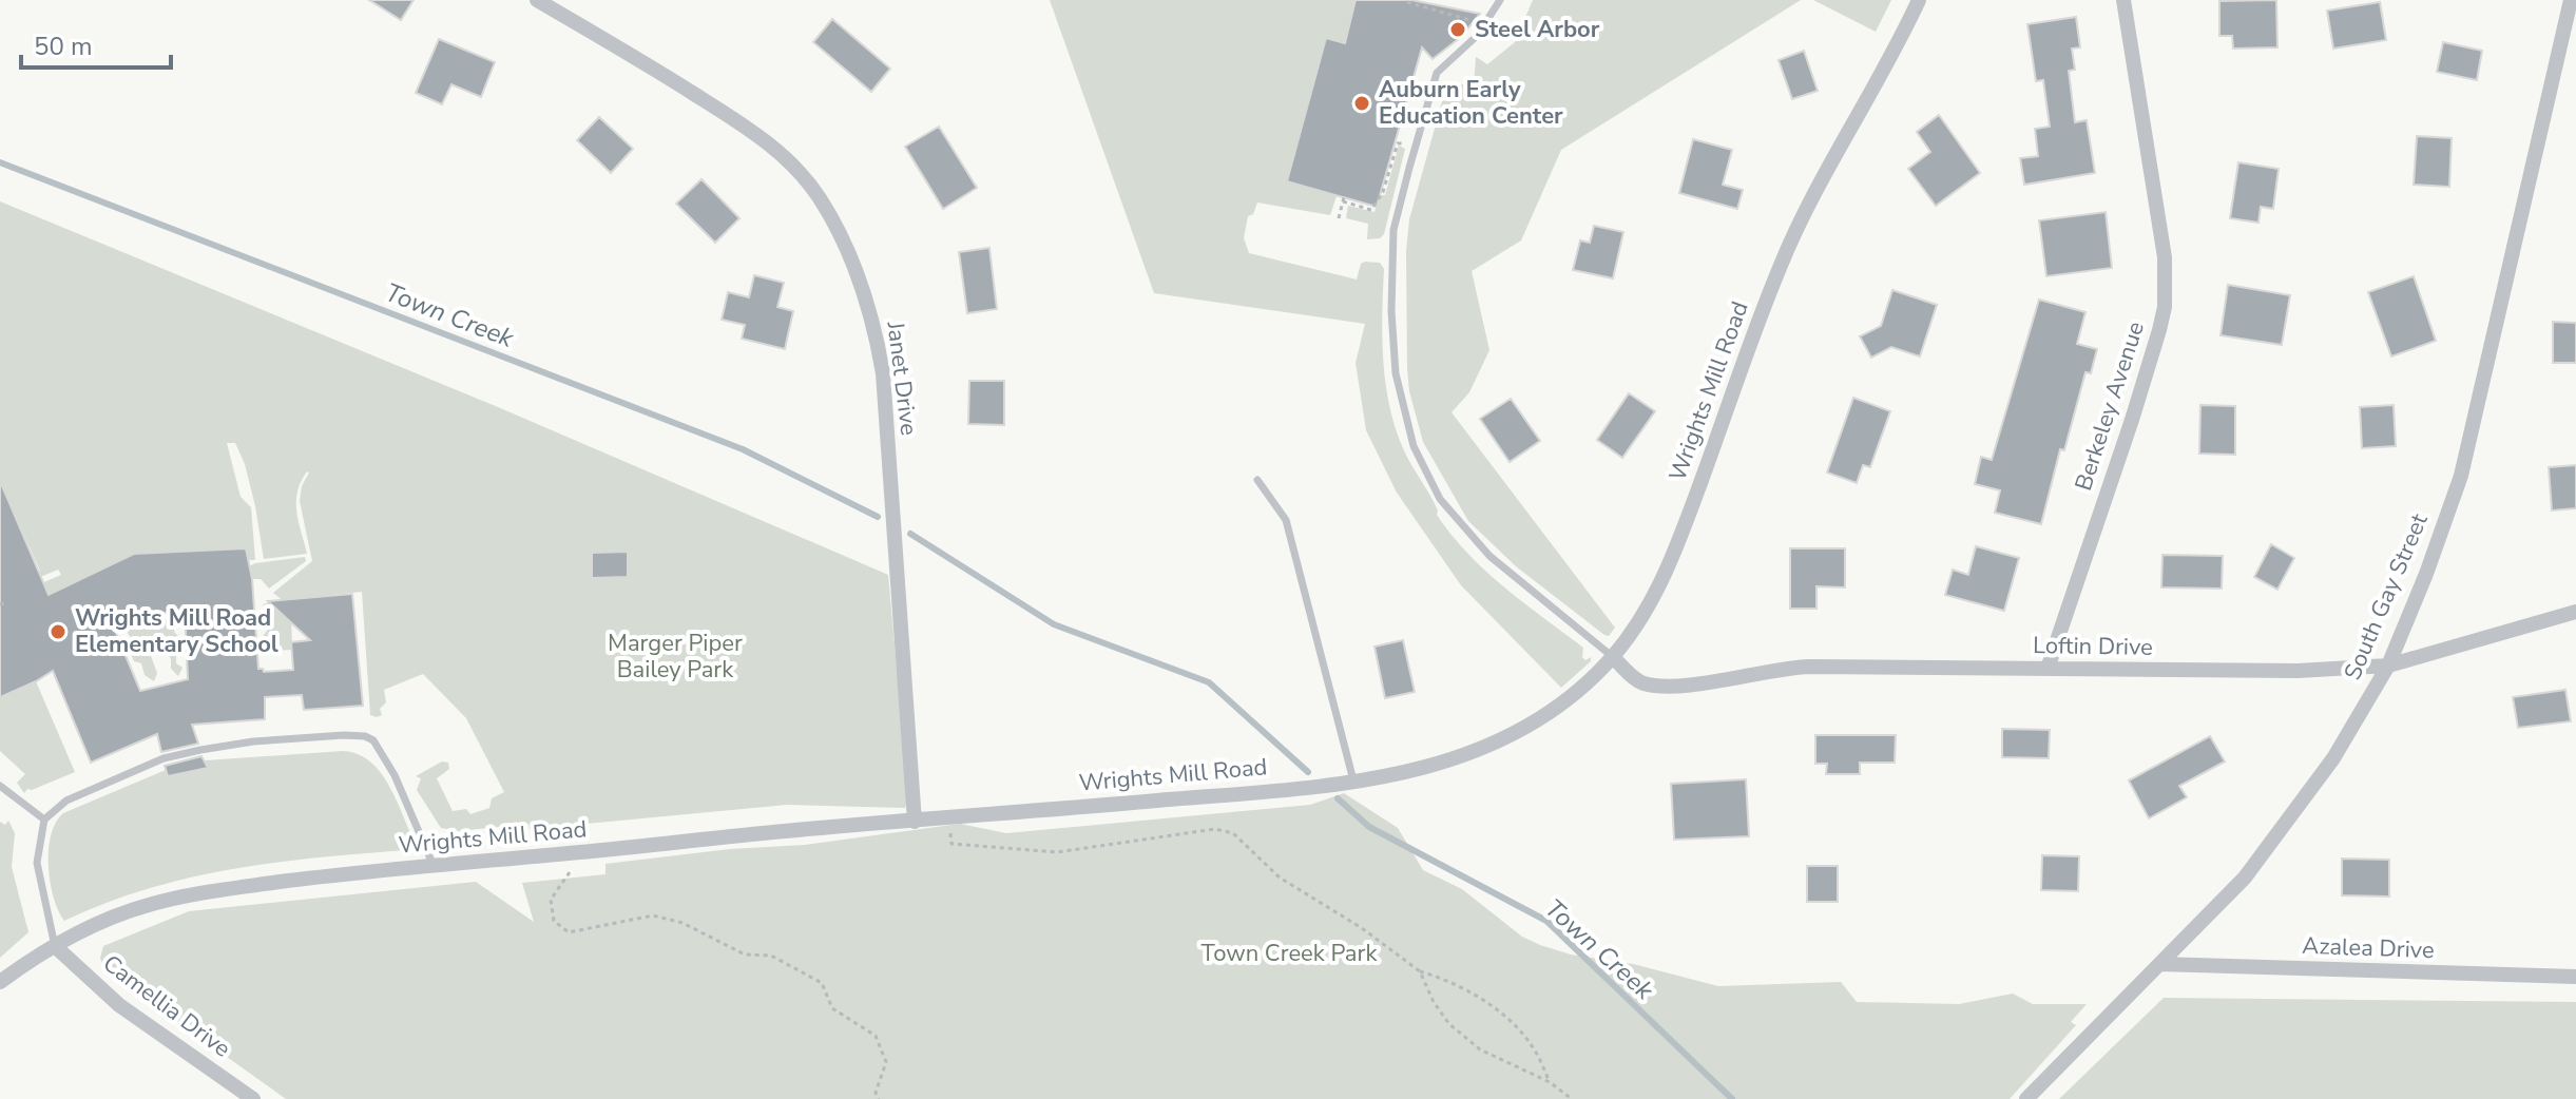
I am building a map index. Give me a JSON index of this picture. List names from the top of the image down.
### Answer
{
  "streets": {
    "street": [
      "Janet Drive",
      "Wrights Mill Road",
      "Berkeley Avenue",
      "South Gay Street",
      "Loftin Drive",
      "Azalea Drive",
      "Camellia Drive"
    ]
  },
  "crossings": [
    ["Janet Drive", "Wrights Mill Road"],
    ["Wrights Mill Road", "Loftin Drive"],
    ["Wrights Mill Road", "Camellia Drive"],
    ["Berkeley Avenue", "Loftin Drive"],
    ["South Gay Street", "Loftin Drive"],
    ["South Gay Street", "Azalea Drive"]
  ],
  "water": ["Town Creek"],
  "parks": ["Marger Piper Bailey Park", "Town Creek Park"],
  "places": ["Steel Arbor", "Auburn Early Education Center", "Wrights Mill Road Elementary School"],
  "scale_bar": "50 m"
}
